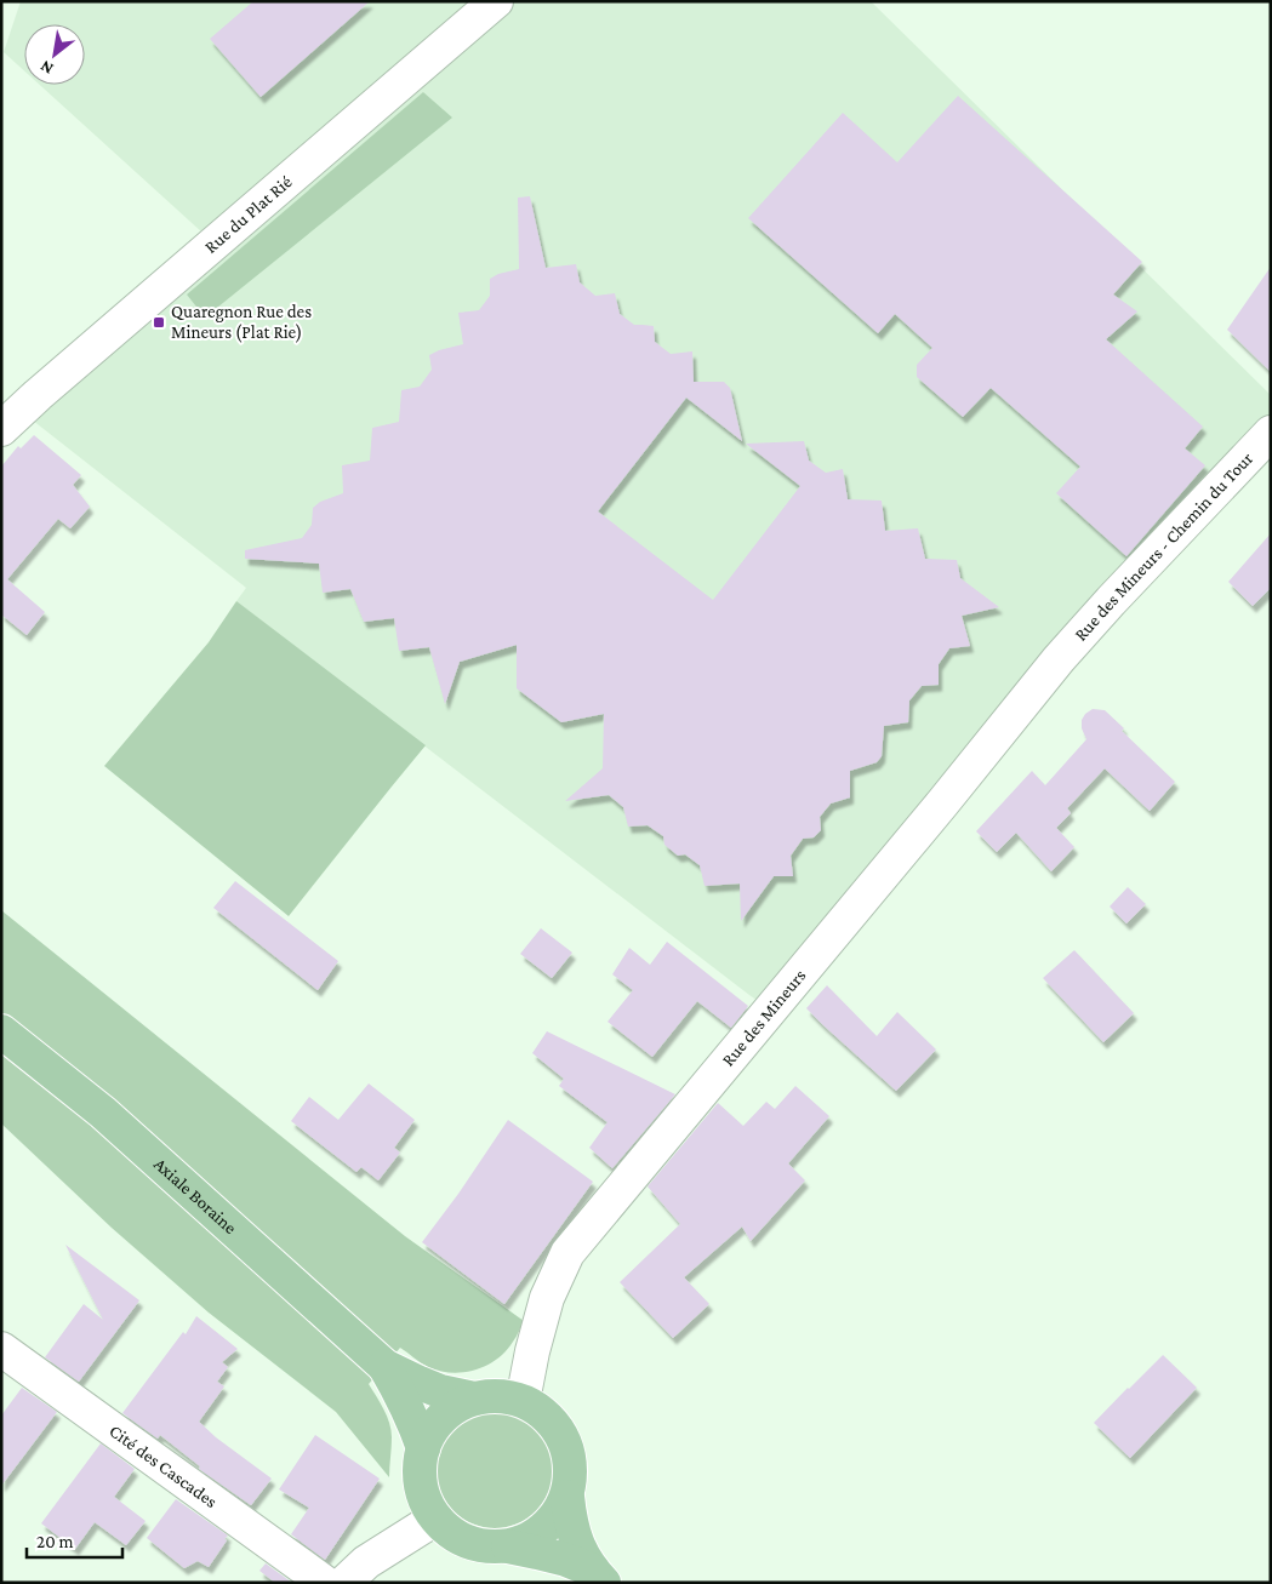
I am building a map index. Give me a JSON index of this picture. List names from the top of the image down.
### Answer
{
  "streets": {
    "main road": ["Axiale Boraine"],
    "street": [
      "Rue du Plat Rié",
      "Rue des Mineurs - Chemin du Tour",
      "Rue des Mineurs",
      "Cité des Cascades"
    ]
  },
  "crossings": [
    ["Rue des Mineurs - Chemin du Tour", "Rue des Mineurs"]
  ],
  "places": {
    "transit": ["Quaregnon Rue des Mineurs (Plat Rie)"]
  },
  "scale_bar": "20 m",
  "north": "bottom left"
}
